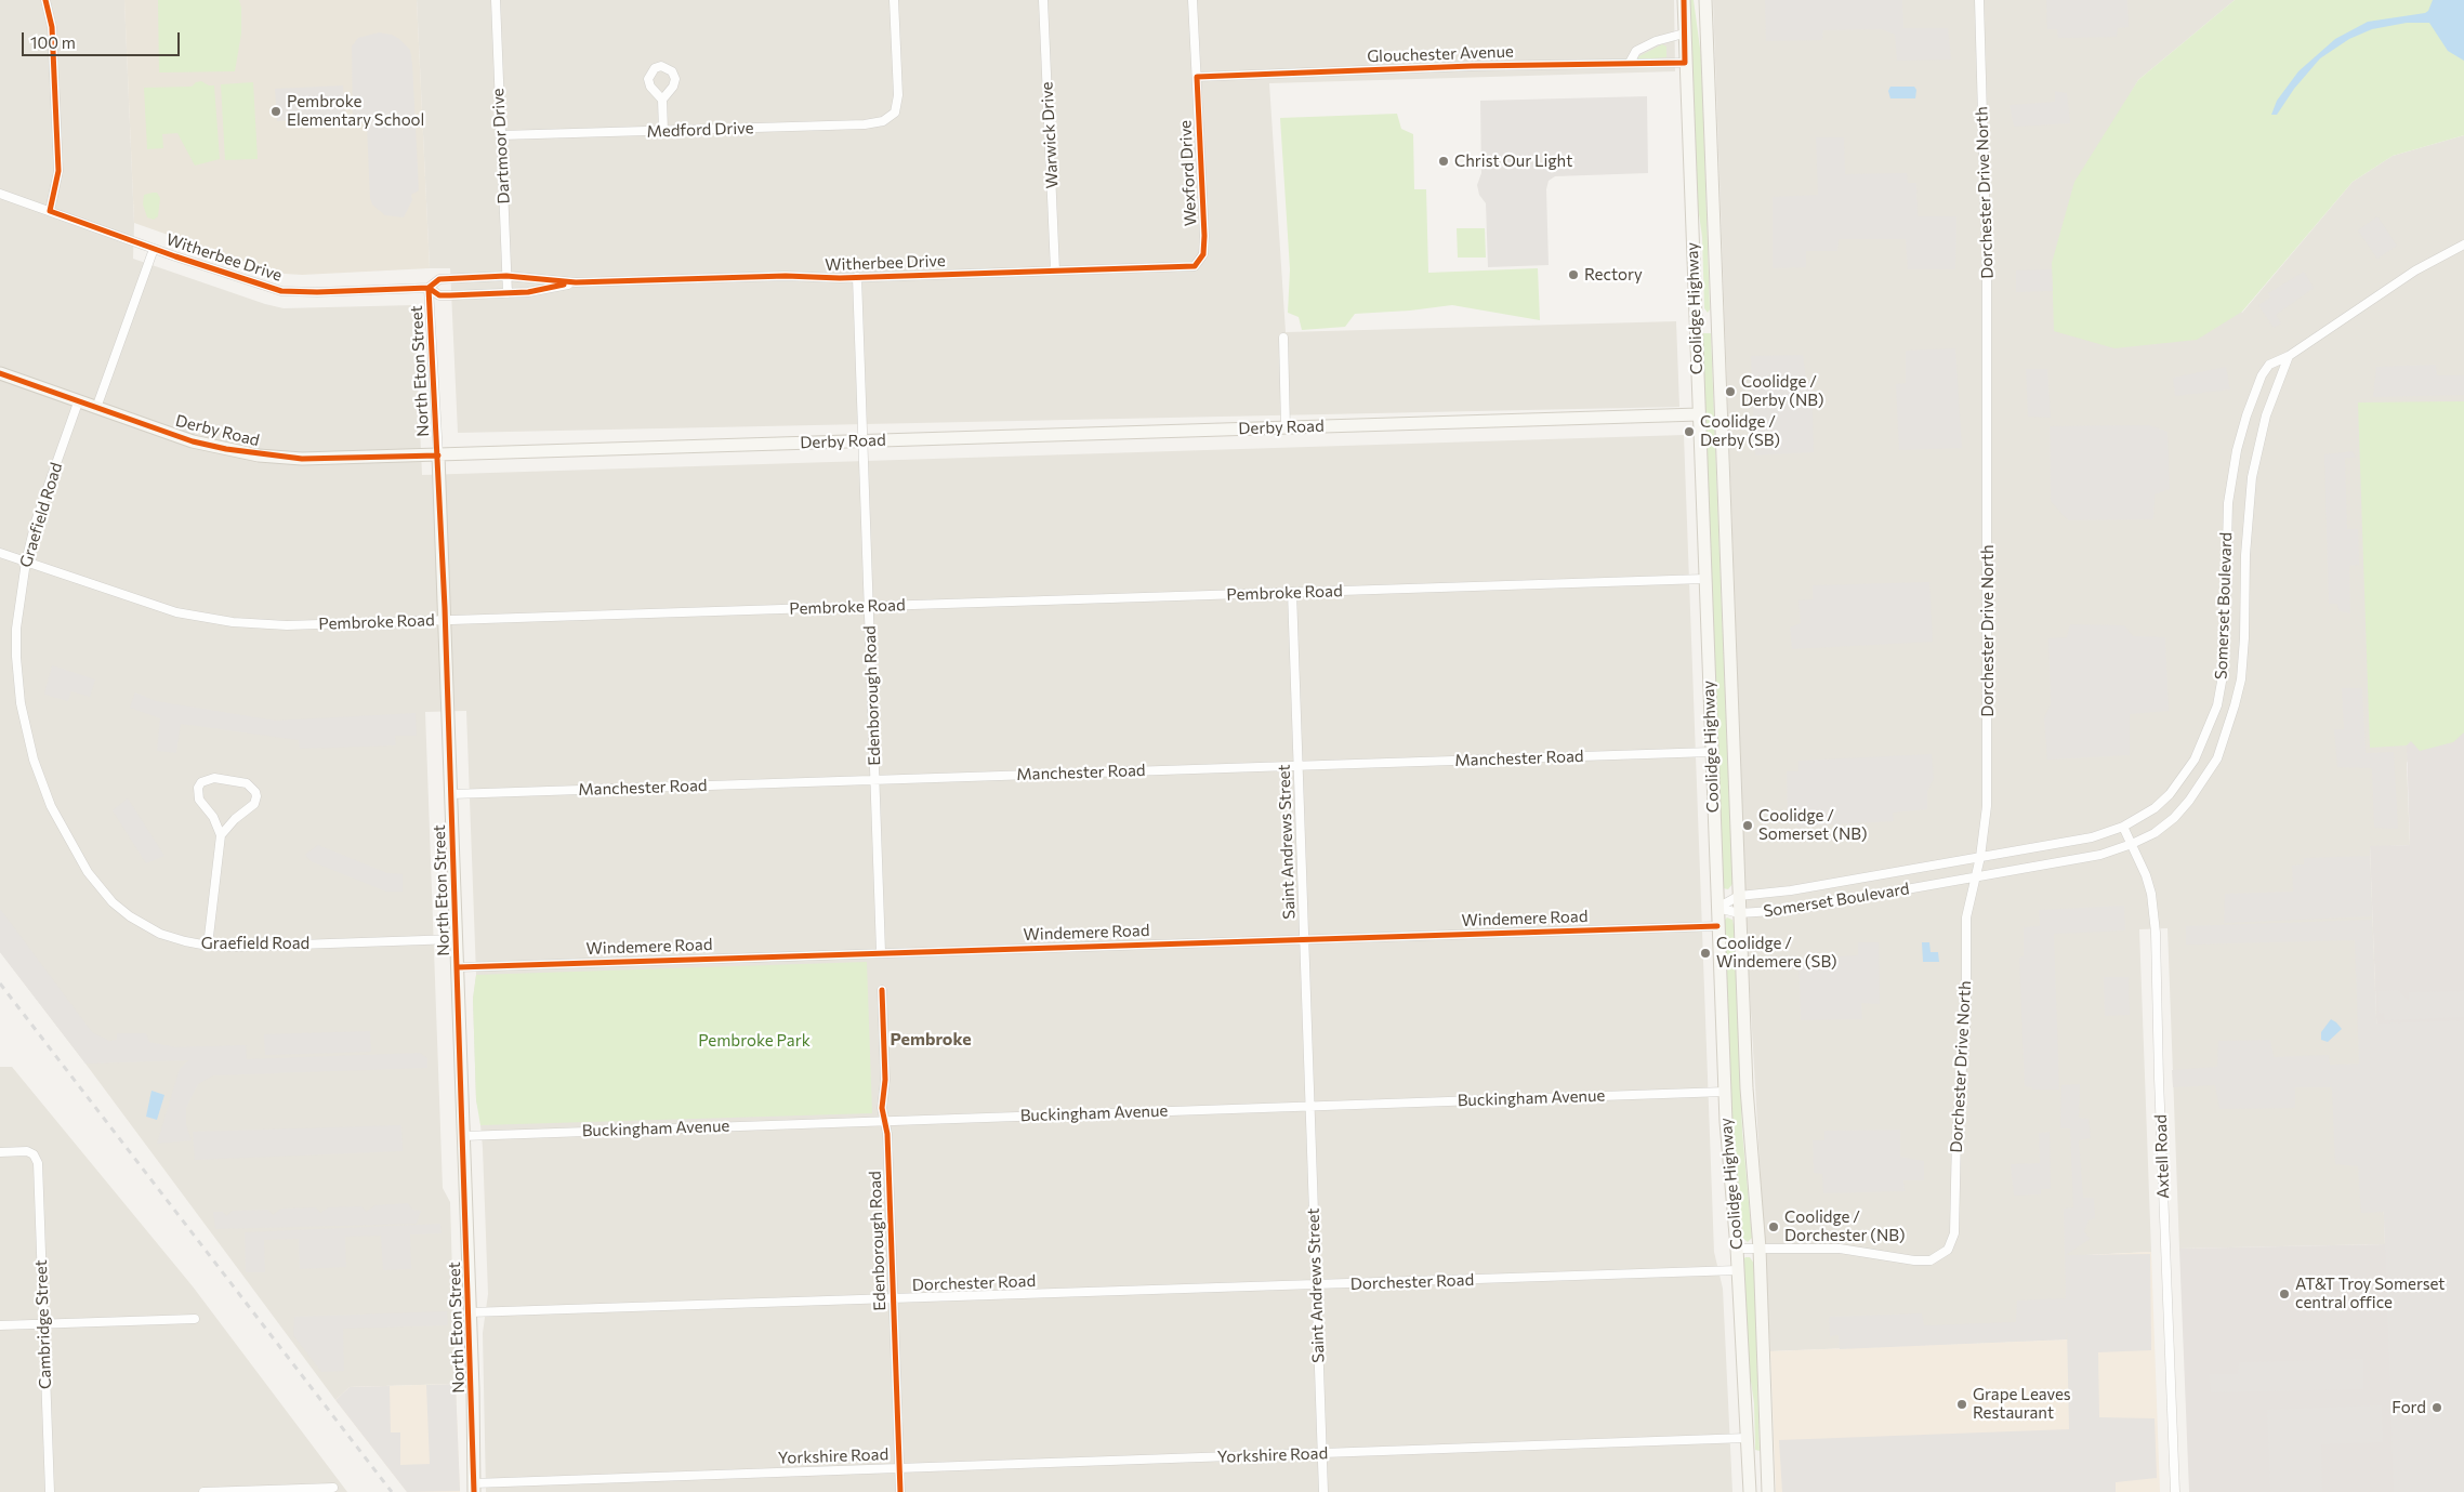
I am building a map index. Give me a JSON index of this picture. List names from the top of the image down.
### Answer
{
  "streets": {
    "main road": ["Coolidge Highway", "North Eton Street", "Derby Road"],
    "street": [
      "Glouchester Avenue",
      "Medford Drive",
      "Warwick Drive",
      "Dartmoor Drive",
      "Wexford Drive",
      "Dorchester Drive North",
      "Witherbee Drive",
      "Graefield Road",
      "Pembroke Road",
      "Somerset Boulevard",
      "Edenborough Road",
      "Manchester Road",
      "Saint Andrews Street",
      "Windemere Road",
      "Buckingham Avenue",
      "Axtell Road",
      "Dorchester Road",
      "Cambridge Street",
      "Yorkshire Road"
    ]
  },
  "crossings": [
    ["Glouchester Avenue", "Wexford Drive"],
    ["Glouchester Avenue", "Coolidge Highway"],
    ["Medford Drive", "Dartmoor Drive"],
    ["Warwick Drive", "Witherbee Drive"],
    ["Dartmoor Drive", "Witherbee Drive"],
    ["Wexford Drive", "Witherbee Drive"],
    ["Dorchester Drive North", "Coolidge Highway"],
    ["Dorchester Drive North", "Somerset Boulevard"],
    ["Witherbee Drive", "North Eton Street"],
    ["Witherbee Drive", "Edenborough Road"],
    ["Coolidge Highway", "Derby Road"],
    ["Coolidge Highway", "Pembroke Road"],
    ["Coolidge Highway", "Somerset Boulevard"],
    ["Coolidge Highway", "Manchester Road"],
    ["Coolidge Highway", "Windemere Road"],
    ["Coolidge Highway", "Buckingham Avenue"],
    ["Coolidge Highway", "Dorchester Road"],
    ["Coolidge Highway", "Yorkshire Road"],
    ["North Eton Street", "Derby Road"],
    ["North Eton Street", "Graefield Road"],
    ["North Eton Street", "Pembroke Road"],
    ["North Eton Street", "Manchester Road"],
    ["North Eton Street", "Windemere Road"],
    ["North Eton Street", "Buckingham Avenue"],
    ["North Eton Street", "Dorchester Road"],
    ["North Eton Street", "Yorkshire Road"],
    ["Derby Road", "Graefield Road"],
    ["Derby Road", "Edenborough Road"],
    ["Graefield Road", "Pembroke Road"],
    ["Pembroke Road", "Edenborough Road"],
    ["Pembroke Road", "Saint Andrews Street"],
    ["Somerset Boulevard", "Axtell Road"],
    ["Edenborough Road", "Manchester Road"],
    ["Edenborough Road", "Windemere Road"],
    ["Edenborough Road", "Buckingham Avenue"],
    ["Edenborough Road", "Dorchester Road"],
    ["Edenborough Road", "Yorkshire Road"],
    ["Manchester Road", "Saint Andrews Street"],
    ["Saint Andrews Street", "Windemere Road"],
    ["Saint Andrews Street", "Buckingham Avenue"],
    ["Saint Andrews Street", "Dorchester Road"],
    ["Saint Andrews Street", "Yorkshire Road"]
  ],
  "districts": ["Pembroke"],
  "parks": ["Pembroke Park"],
  "places": [
    "Pembroke Elementary School",
    "Christ Our Light",
    "Rectory",
    "Coolidge / Derby (NB)",
    "Coolidge / Derby (SB)",
    "Coolidge / Somerset (NB)",
    "Coolidge / Windemere (SB)",
    "Coolidge / Dorchester (NB)",
    "AT&T Troy Somerset central office",
    "Grape Leaves Restaurant",
    "Ford"
  ],
  "scale_bar": "100 m"
}
